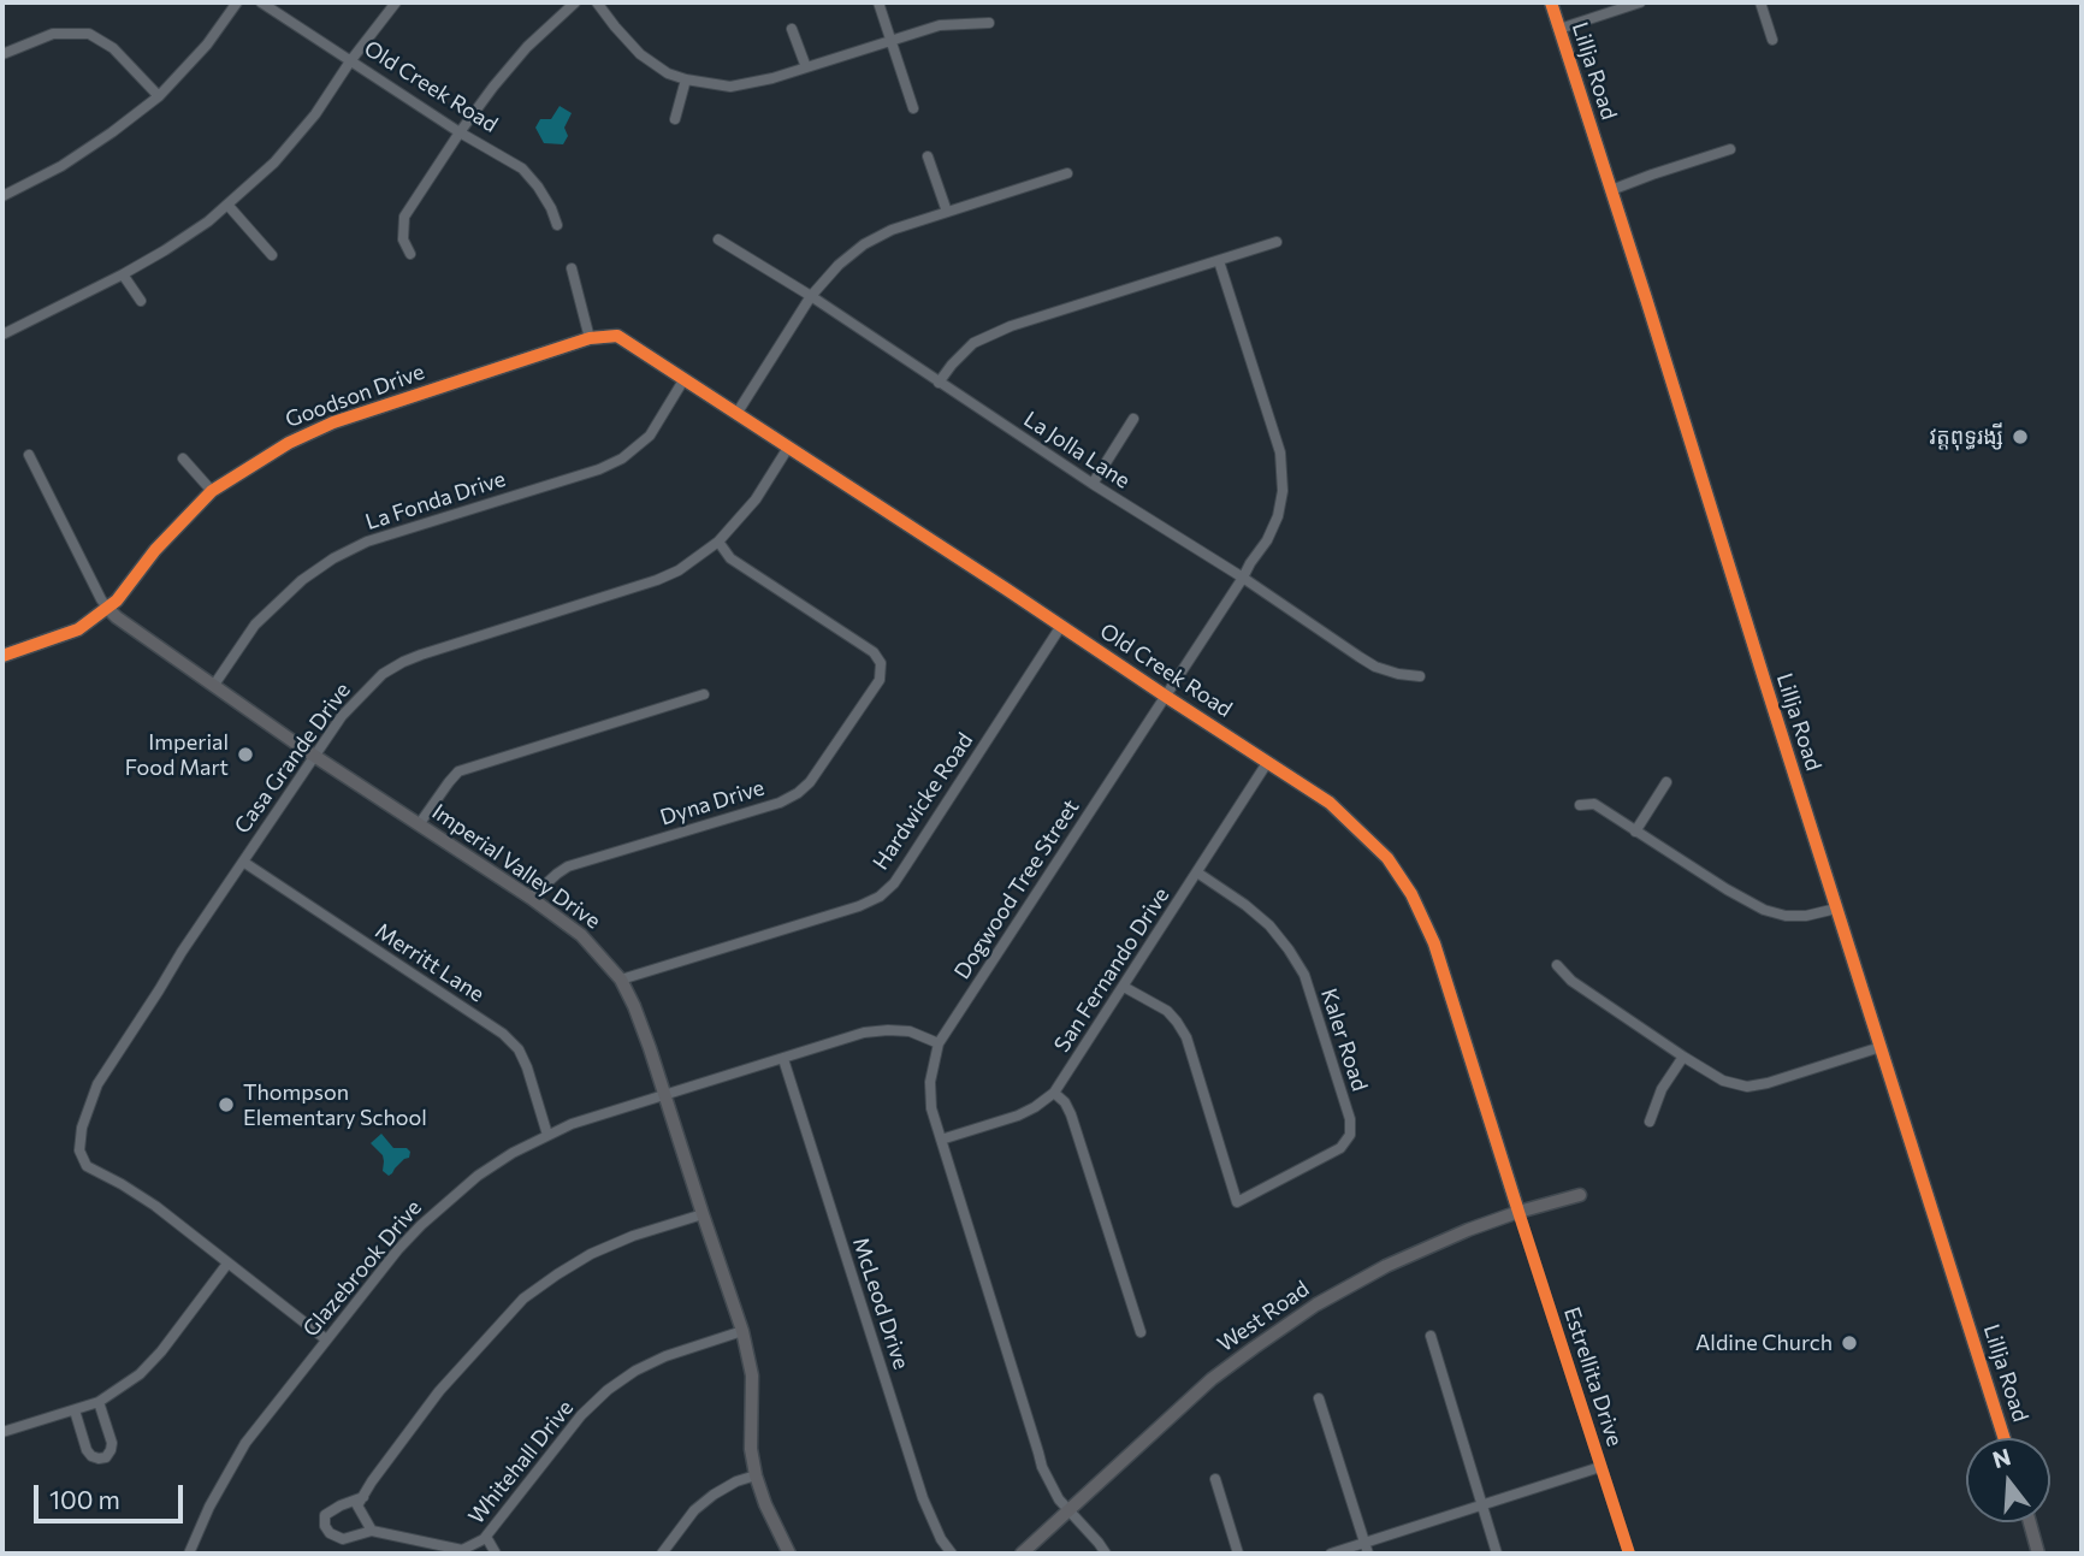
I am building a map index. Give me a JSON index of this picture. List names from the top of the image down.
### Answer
{
  "streets": {
    "street": [
      "Lillja Road",
      "Old Creek Road",
      "Goodson Drive",
      "La Jolla Lane",
      "La Fonda Drive",
      "Casa Grande Drive",
      "Hardwicke Road",
      "Dyna Drive",
      "Imperial Valley Drive",
      "Dogwood Tree Street",
      "Merritt Lane",
      "San Fernando Drive",
      "Kaler Road",
      "Glazebrook Drive",
      "McLeod Drive",
      "West Road",
      "Estrellita Drive",
      "Whitehall Drive"
    ]
  },
  "crossings": [
    ["Old Creek Road", "Goodson Drive"],
    ["Old Creek Road", "La Fonda Drive"],
    ["Old Creek Road", "Casa Grande Drive"],
    ["Old Creek Road", "Hardwicke Road"],
    ["Old Creek Road", "Dogwood Tree Street"],
    ["Old Creek Road", "San Fernando Drive"],
    ["Old Creek Road", "West Road"],
    ["Old Creek Road", "Estrellita Drive"],
    ["Goodson Drive", "Imperial Valley Drive"],
    ["La Jolla Lane", "Dogwood Tree Street"],
    ["La Fonda Drive", "Imperial Valley Drive"],
    ["Casa Grande Drive", "Dyna Drive"],
    ["Casa Grande Drive", "Imperial Valley Drive"],
    ["Casa Grande Drive", "Merritt Lane"],
    ["Casa Grande Drive", "Glazebrook Drive"],
    ["Hardwicke Road", "Imperial Valley Drive"],
    ["Dyna Drive", "Imperial Valley Drive"],
    ["Imperial Valley Drive", "Glazebrook Drive"],
    ["Imperial Valley Drive", "Whitehall Drive"],
    ["Dogwood Tree Street", "San Fernando Drive"],
    ["Dogwood Tree Street", "Glazebrook Drive"],
    ["Dogwood Tree Street", "West Road"],
    ["Merritt Lane", "Glazebrook Drive"],
    ["San Fernando Drive", "Kaler Road"],
    ["Glazebrook Drive", "McLeod Drive"],
    ["West Road", "Estrellita Drive"]
  ],
  "places": [
    "វត្តពុទ្ធរង្សី",
    "Imperial Food Mart",
    "Thompson Elementary School",
    "Aldine Church"
  ],
  "scale_bar": "100 m",
  "north": "top"
}
